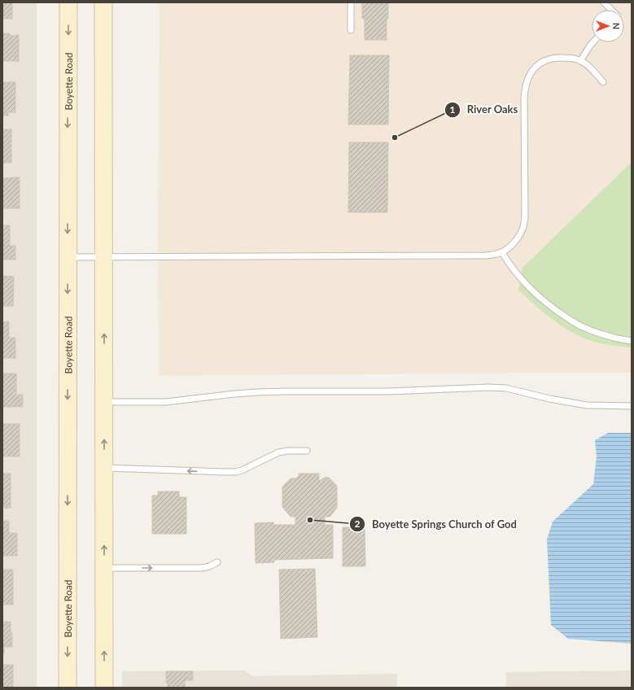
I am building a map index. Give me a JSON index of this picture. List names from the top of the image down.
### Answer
{
  "streets": {
    "main road": ["Boyette Road"]
  },
  "places": ["River Oaks", "Boyette Springs Church of God"],
  "north": "right"
}
